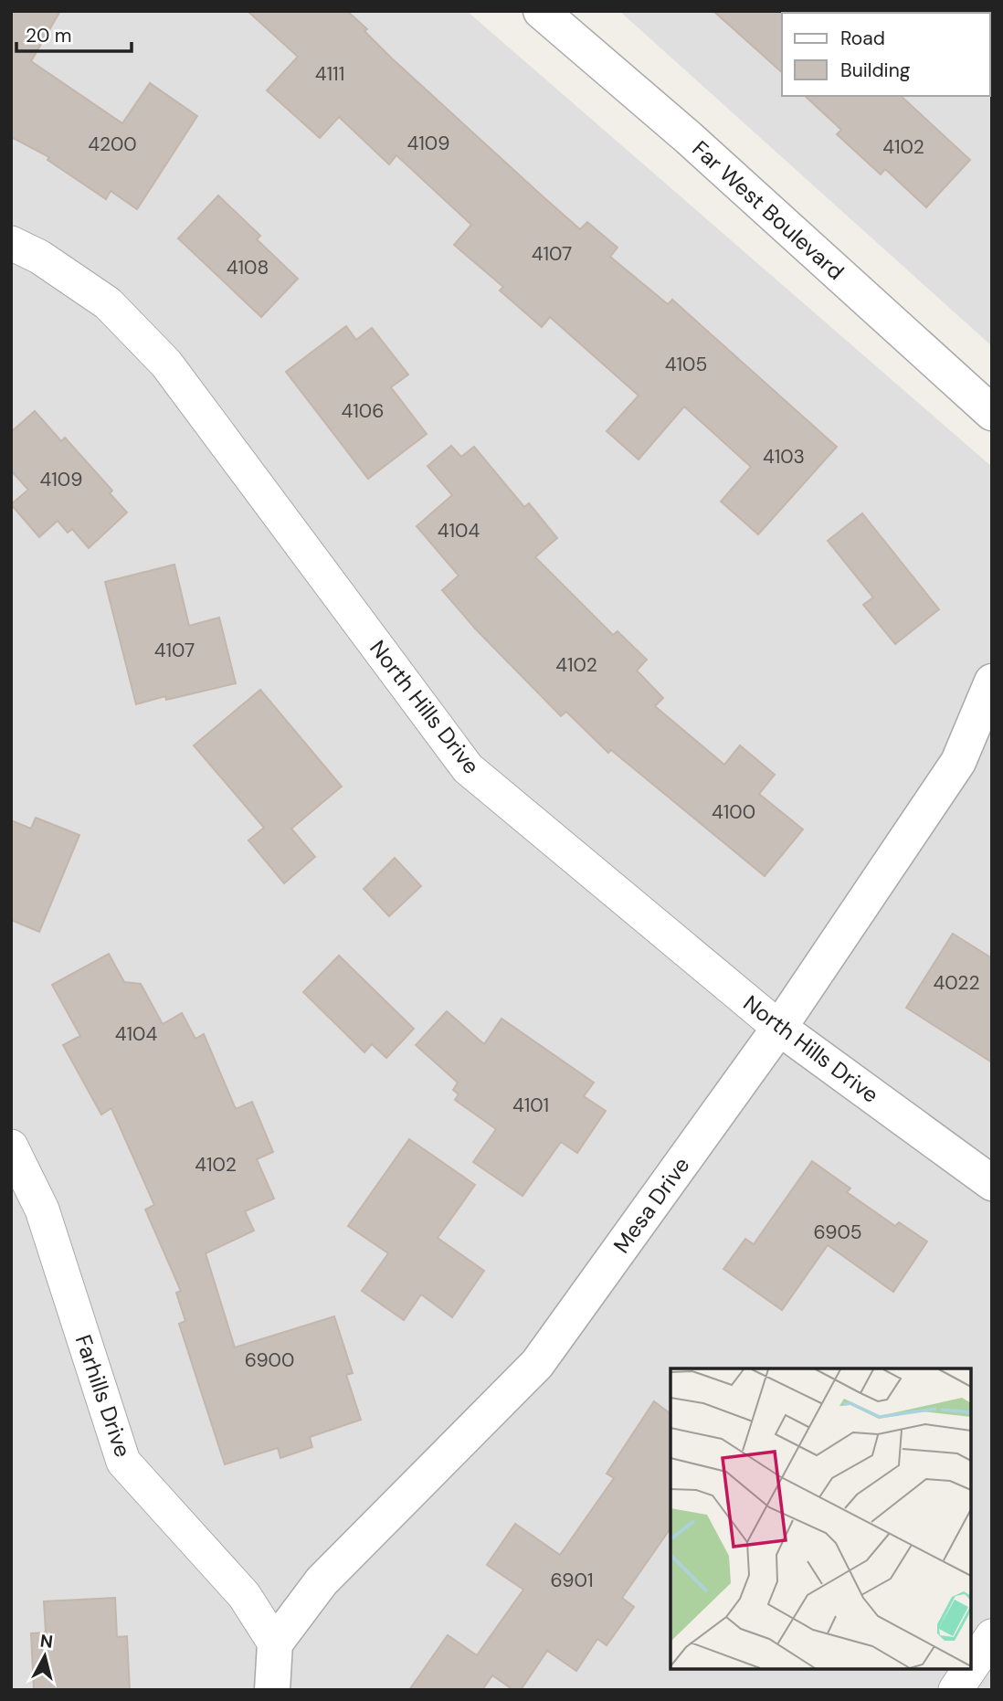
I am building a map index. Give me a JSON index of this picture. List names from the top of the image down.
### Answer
{
  "streets": {
    "street": [
      "Far West Boulevard",
      "North Hills Drive",
      "Mesa Drive",
      "Farhills Drive"
    ]
  },
  "crossings": [
    ["North Hills Drive", "Mesa Drive"],
    ["Mesa Drive", "Farhills Drive"]
  ],
  "house_numbers": [
    "4111",
    "4109",
    "4200",
    "4102",
    "4107",
    "4108",
    "4105",
    "4106",
    "4103",
    "4109",
    "4104",
    "4107",
    "4102",
    "4100",
    "4022",
    "4104",
    "4101",
    "4102",
    "6905",
    "6900",
    "6901"
  ],
  "legend": ["Road", "Building"],
  "scale_bar": "20 m",
  "north": "top"
}
